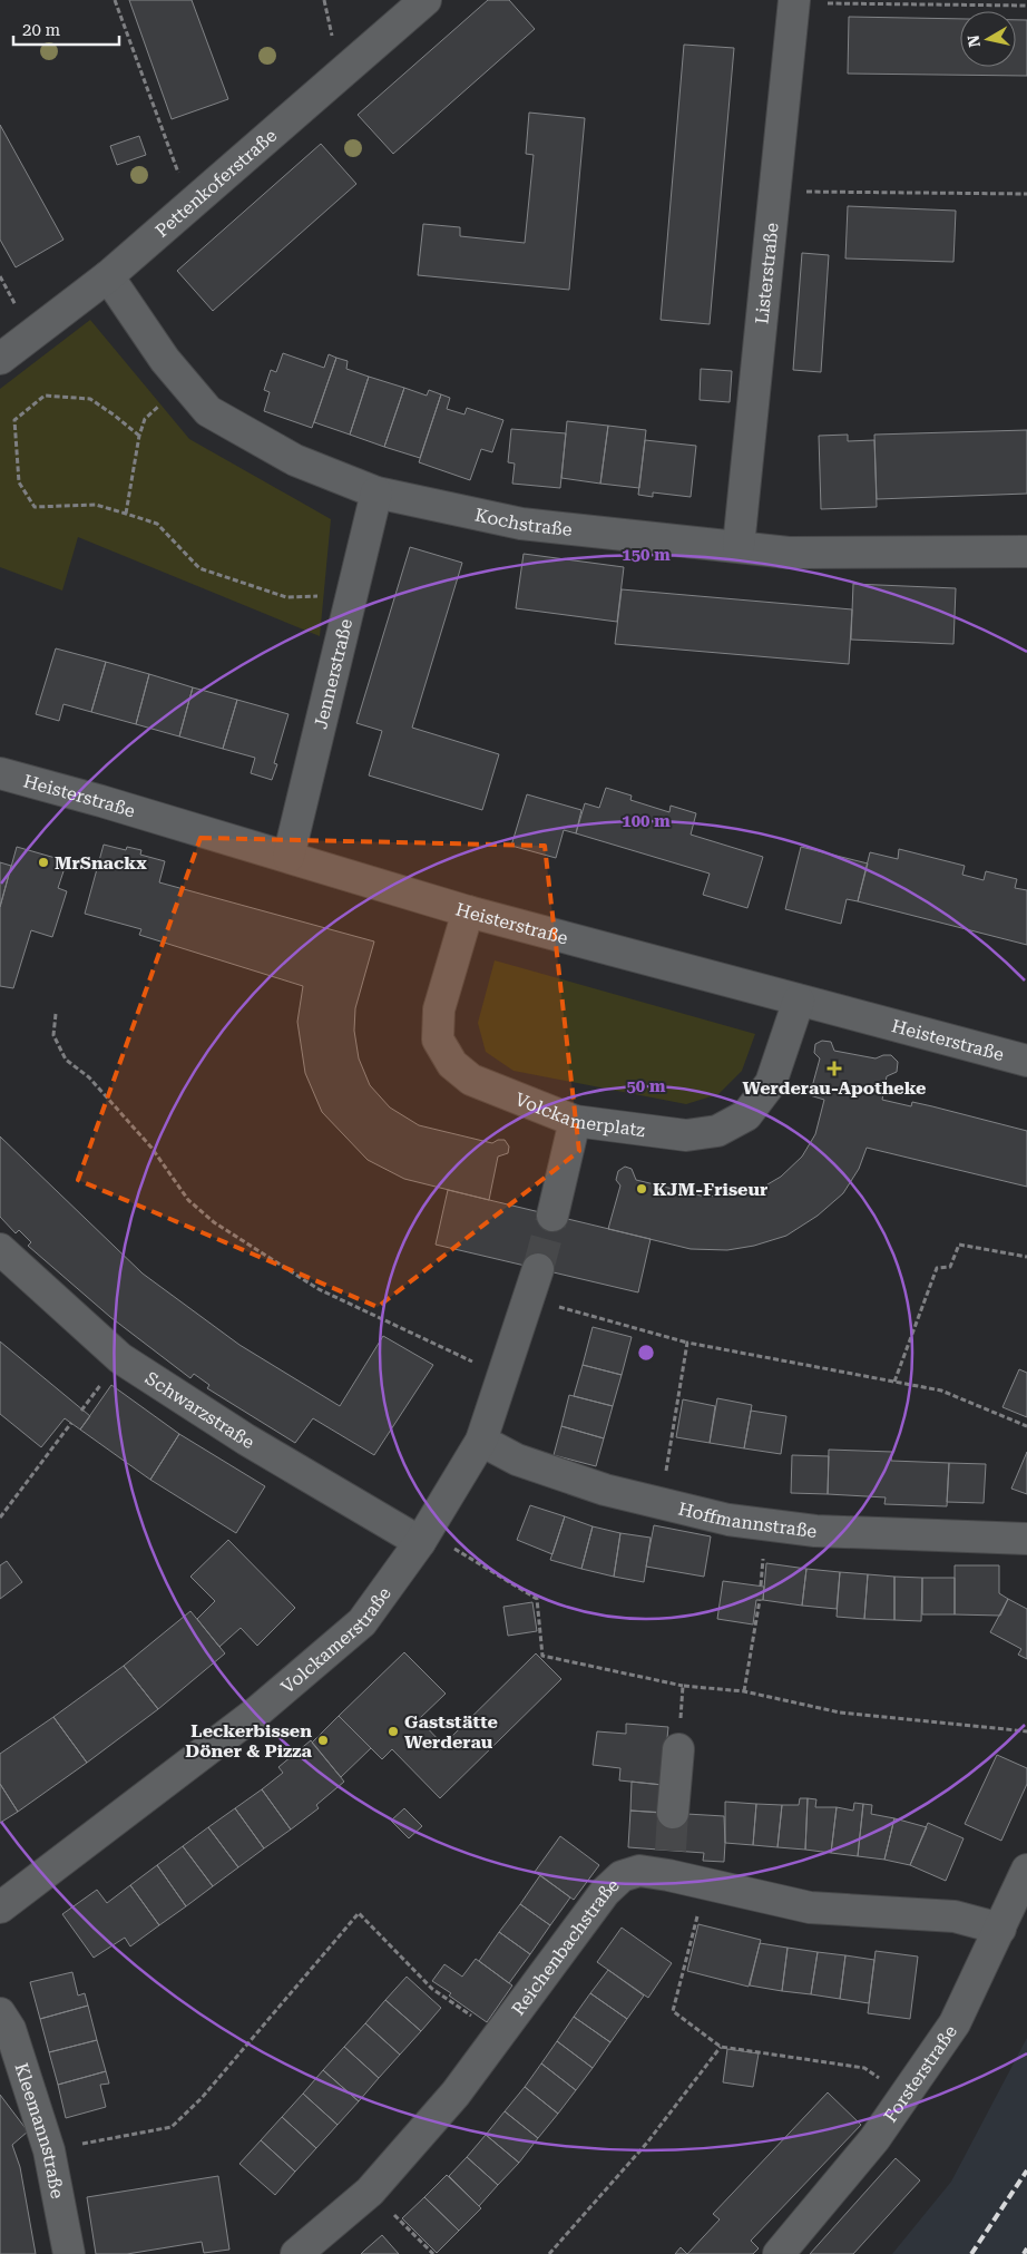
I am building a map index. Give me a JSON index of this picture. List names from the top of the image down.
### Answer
{
  "streets": {
    "street": [
      "Pettenkoferstraße",
      "Listerstraße",
      "Kochstraße",
      "Jennerstraße",
      "Heisterstraße",
      "Volckamerplatz",
      "Schwarzstraße",
      "Hoffmannstraße",
      "Volckamerstraße",
      "Reichenbachstraße",
      "Forsterstraße",
      "Kleemannstraße"
    ]
  },
  "crossings": [
    ["Pettenkoferstraße", "Kochstraße"],
    ["Listerstraße", "Kochstraße"],
    ["Kochstraße", "Jennerstraße"],
    ["Jennerstraße", "Heisterstraße"],
    ["Heisterstraße", "Volckamerplatz"],
    ["Schwarzstraße", "Volckamerstraße"],
    ["Hoffmannstraße", "Volckamerstraße"],
    ["Reichenbachstraße", "Forsterstraße"]
  ],
  "places": {
    "other": [
      "MrSnackx",
      "KJM-Friseur",
      "Gaststätte Werderau",
      "Leckerbissen Döner & Pizza"
    ],
    "health": ["Werderau-Apotheke"]
  },
  "scale_bar": "20 m",
  "north": "left",
  "rings": ["150 m", "100 m", "50 m"]
}
